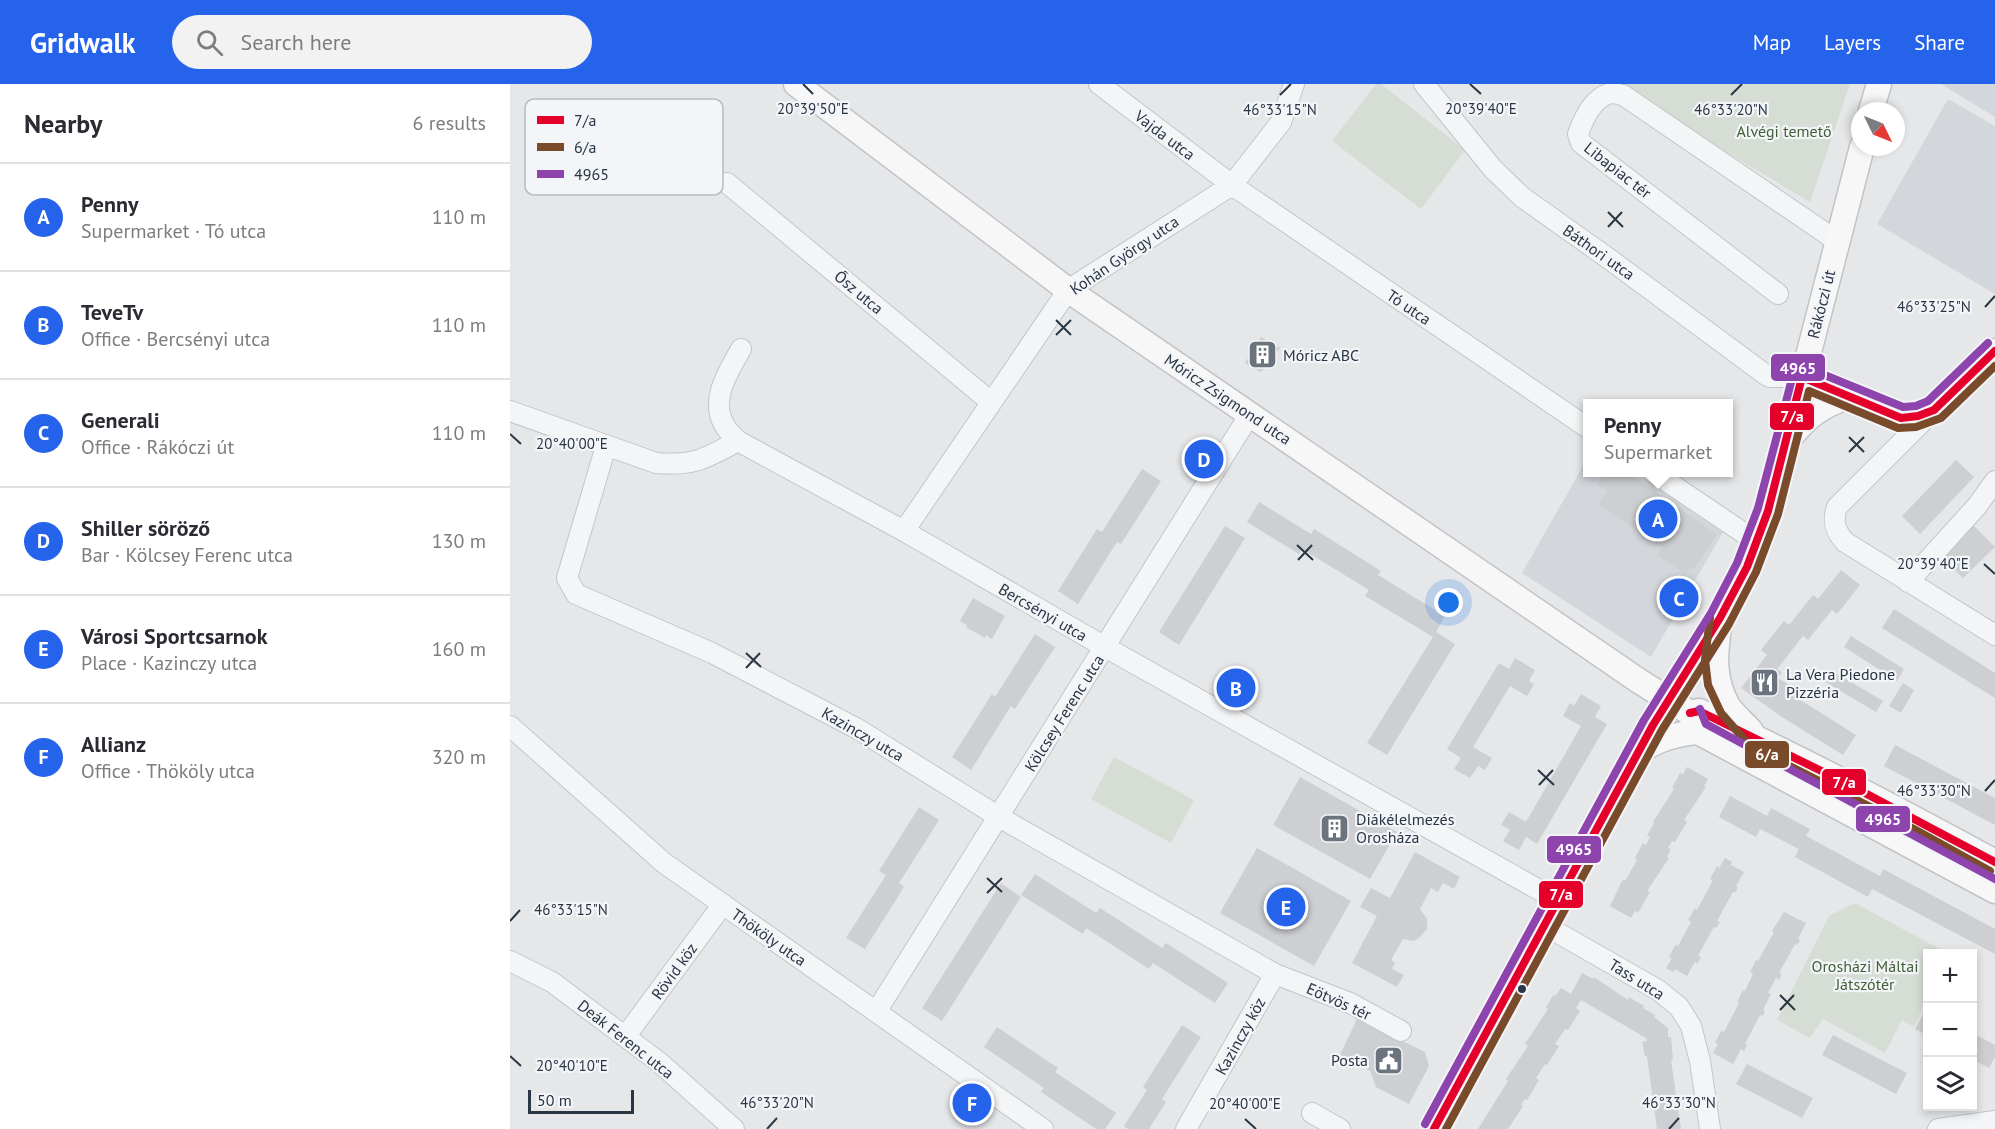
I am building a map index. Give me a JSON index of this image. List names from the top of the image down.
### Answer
{
  "streets": {
    "main road": ["Rákóczi út", "Móricz Zsigmond utca"],
    "street": [
      "Vajda utca",
      "Libapiac tér",
      "Báthori utca",
      "Kohán György utca",
      "Ősz utca",
      "Tó utca",
      "Bercsényi utca",
      "Kölcsey Ferenc utca",
      "Kazinczy utca",
      "Thököly utca",
      "Rövid köz",
      "Tass utca",
      "Eötvös tér",
      "Kazinczy köz",
      "Deák Ferenc utca"
    ]
  },
  "crossings": [
    ["Vajda utca", "Kohán György utca"],
    ["Vajda utca", "Tó utca"],
    ["Libapiac tér", "Rákóczi út"],
    ["Báthori utca", "Rákóczi út"],
    ["Kohán György utca", "Ősz utca"],
    ["Kohán György utca", "Tó utca"],
    ["Kohán György utca", "Móricz Zsigmond utca"],
    ["Kohán György utca", "Bercsényi utca"],
    ["Rákóczi út", "Móricz Zsigmond utca"],
    ["Rákóczi út", "Bercsényi utca"],
    ["Rákóczi út", "Tass utca"],
    ["Móricz Zsigmond utca", "Kölcsey Ferenc utca"],
    ["Bercsényi utca", "Kölcsey Ferenc utca"],
    ["Kölcsey Ferenc utca", "Kazinczy utca"],
    ["Kölcsey Ferenc utca", "Thököly utca"],
    ["Kazinczy utca", "Eötvös tér"],
    ["Kazinczy utca", "Kazinczy köz"],
    ["Thököly utca", "Rövid köz"],
    ["Rövid köz", "Deák Ferenc utca"],
    ["Eötvös tér", "Kazinczy köz"]
  ],
  "parks": ["Alvégi temető", "Orosházi Máltai Játszótér"],
  "places": {
    "building": ["Móricz ABC", "Diákélelmezés Orosháza"],
    "restaurant": ["La Vera Piedone Pizzéria"],
    "public building": ["Posta"]
  },
  "lines": ["transit line 4965", "transit line 7/a", "transit line 6/a"],
  "legend": ["7/a", "6/a", "4965"],
  "scale_bar": "50 m",
  "north": "bottom right",
  "page": {
    "header": "Gridwalk",
    "search": "Search here",
    "nav": ["Map", "Layers", "Share"],
    "heading": ["Nearby", "6 results"],
    "list": [
      {
        "mark": "A",
        "name": "Penny",
        "note": "Supermarket · Tó utca",
        "value": "110 m"
      },
      {
        "mark": "B",
        "name": "TeveTv",
        "note": "Office · Bercsényi utca",
        "value": "110 m"
      },
      {
        "mark": "C",
        "name": "Generali",
        "note": "Office · Rákóczi út",
        "value": "110 m"
      },
      {
        "mark": "D",
        "name": "Shiller söröző",
        "note": "Bar · Kölcsey Ferenc utca",
        "value": "130 m"
      },
      {
        "mark": "E",
        "name": "Városi Sportcsarnok",
        "note": "Place · Kazinczy utca",
        "value": "160 m"
      },
      {
        "mark": "F",
        "name": "Allianz",
        "note": "Office · Thököly utca",
        "value": "320 m"
      }
    ],
    "popup": ["Penny", "Supermarket"],
    "pins": [
      "D",
      "A",
      "C",
      "B",
      "E",
      "F"
    ],
    "map_buttons": ["+", "−"],
    "scale": "50 m"
  },
  "coordinates": [
    "20°39'50\"E",
    "20°39'40\"E",
    "46°33'15\"N",
    "46°33'20\"N",
    "46°33'25\"N",
    "20°40'00\"E",
    "46°33'30\"N",
    "20°40'10\"E"
  ]
}
